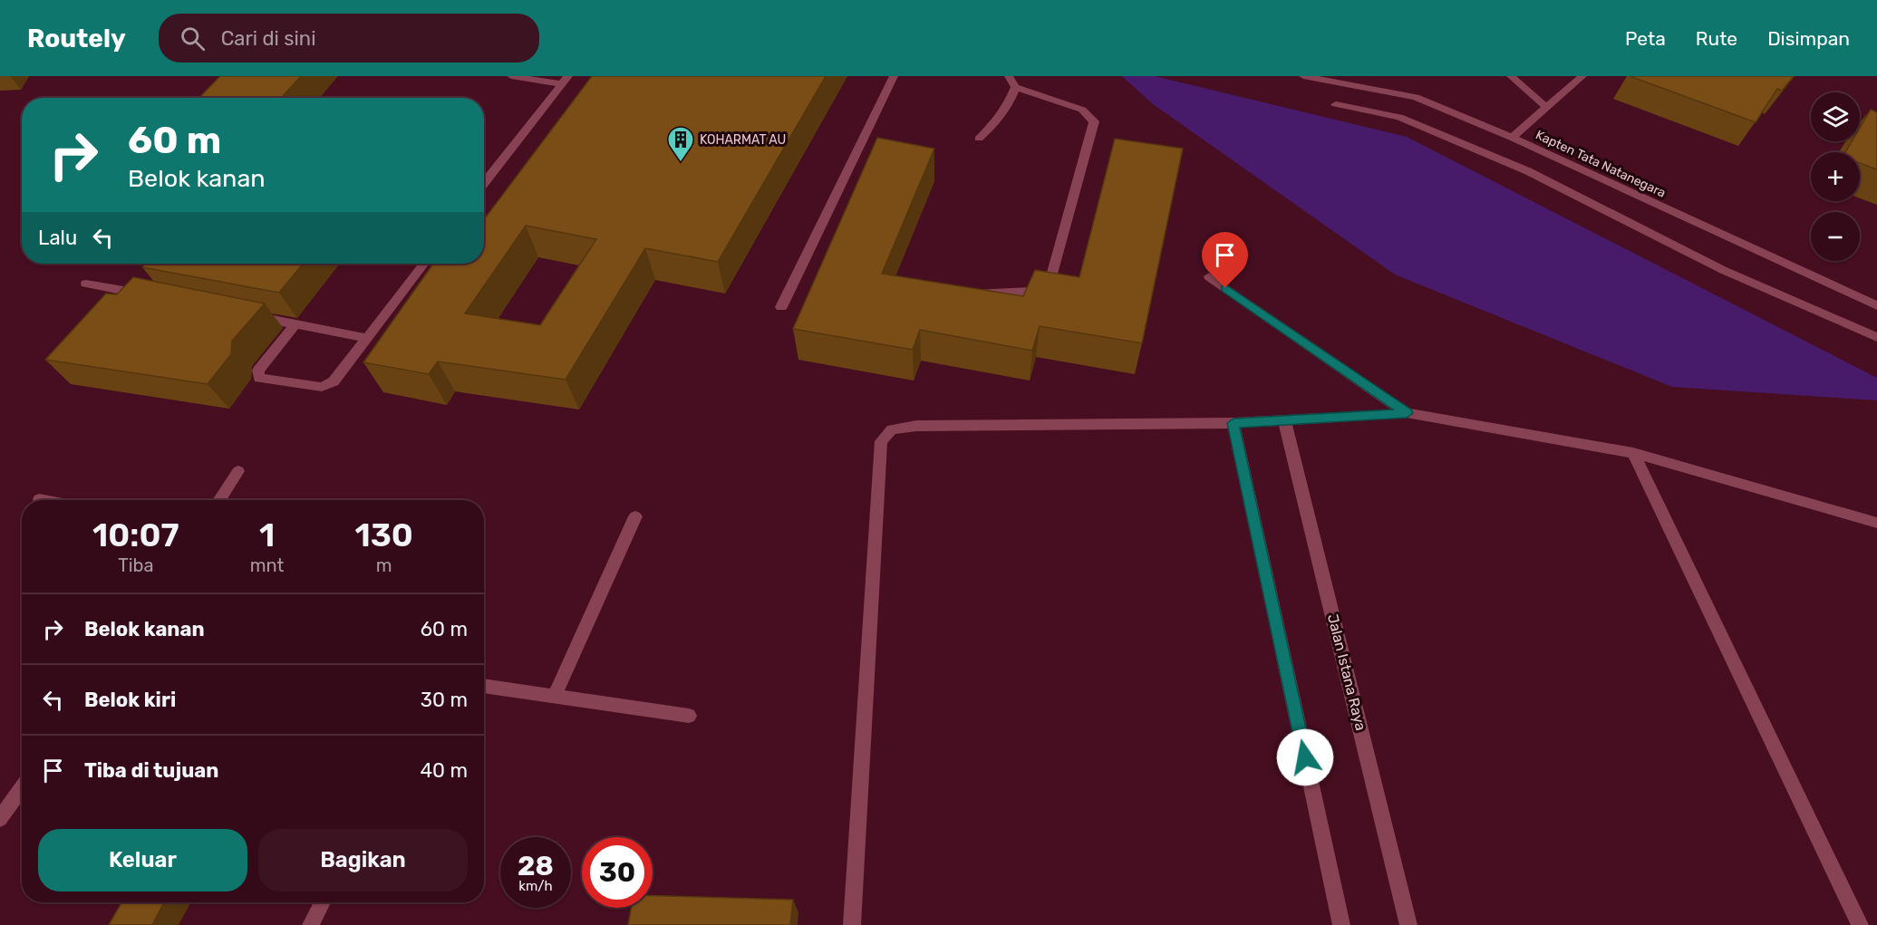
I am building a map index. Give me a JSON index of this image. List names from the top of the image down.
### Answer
{
  "streets": {
    "street": ["Kapten Tata Natanegara", "Jalan Istana Raya"]
  },
  "places": {
    "building": ["KOHARMAT AU"]
  },
  "page": {
    "header": "Routely",
    "search": "Cari di sini",
    "nav": ["Peta", "Rute", "Disimpan"],
    "map_buttons": ["+", "−"],
    "turn": ["60 m", "Belok kanan"],
    "then": "Lalu",
    "eta": [
      "10:07",
      "Tiba",
      "1",
      "mnt",
      "130",
      "m"
    ],
    "list": [
      {
        "name": "Belok kanan",
        "value": "60 m"
      },
      {
        "name": "Belok kiri",
        "value": "30 m"
      },
      {
        "name": "Tiba di tujuan",
        "value": "40 m"
      }
    ],
    "buttons": ["Keluar", "Bagikan"],
    "speed": "28 km/h",
    "limit": "30"
  }
}
